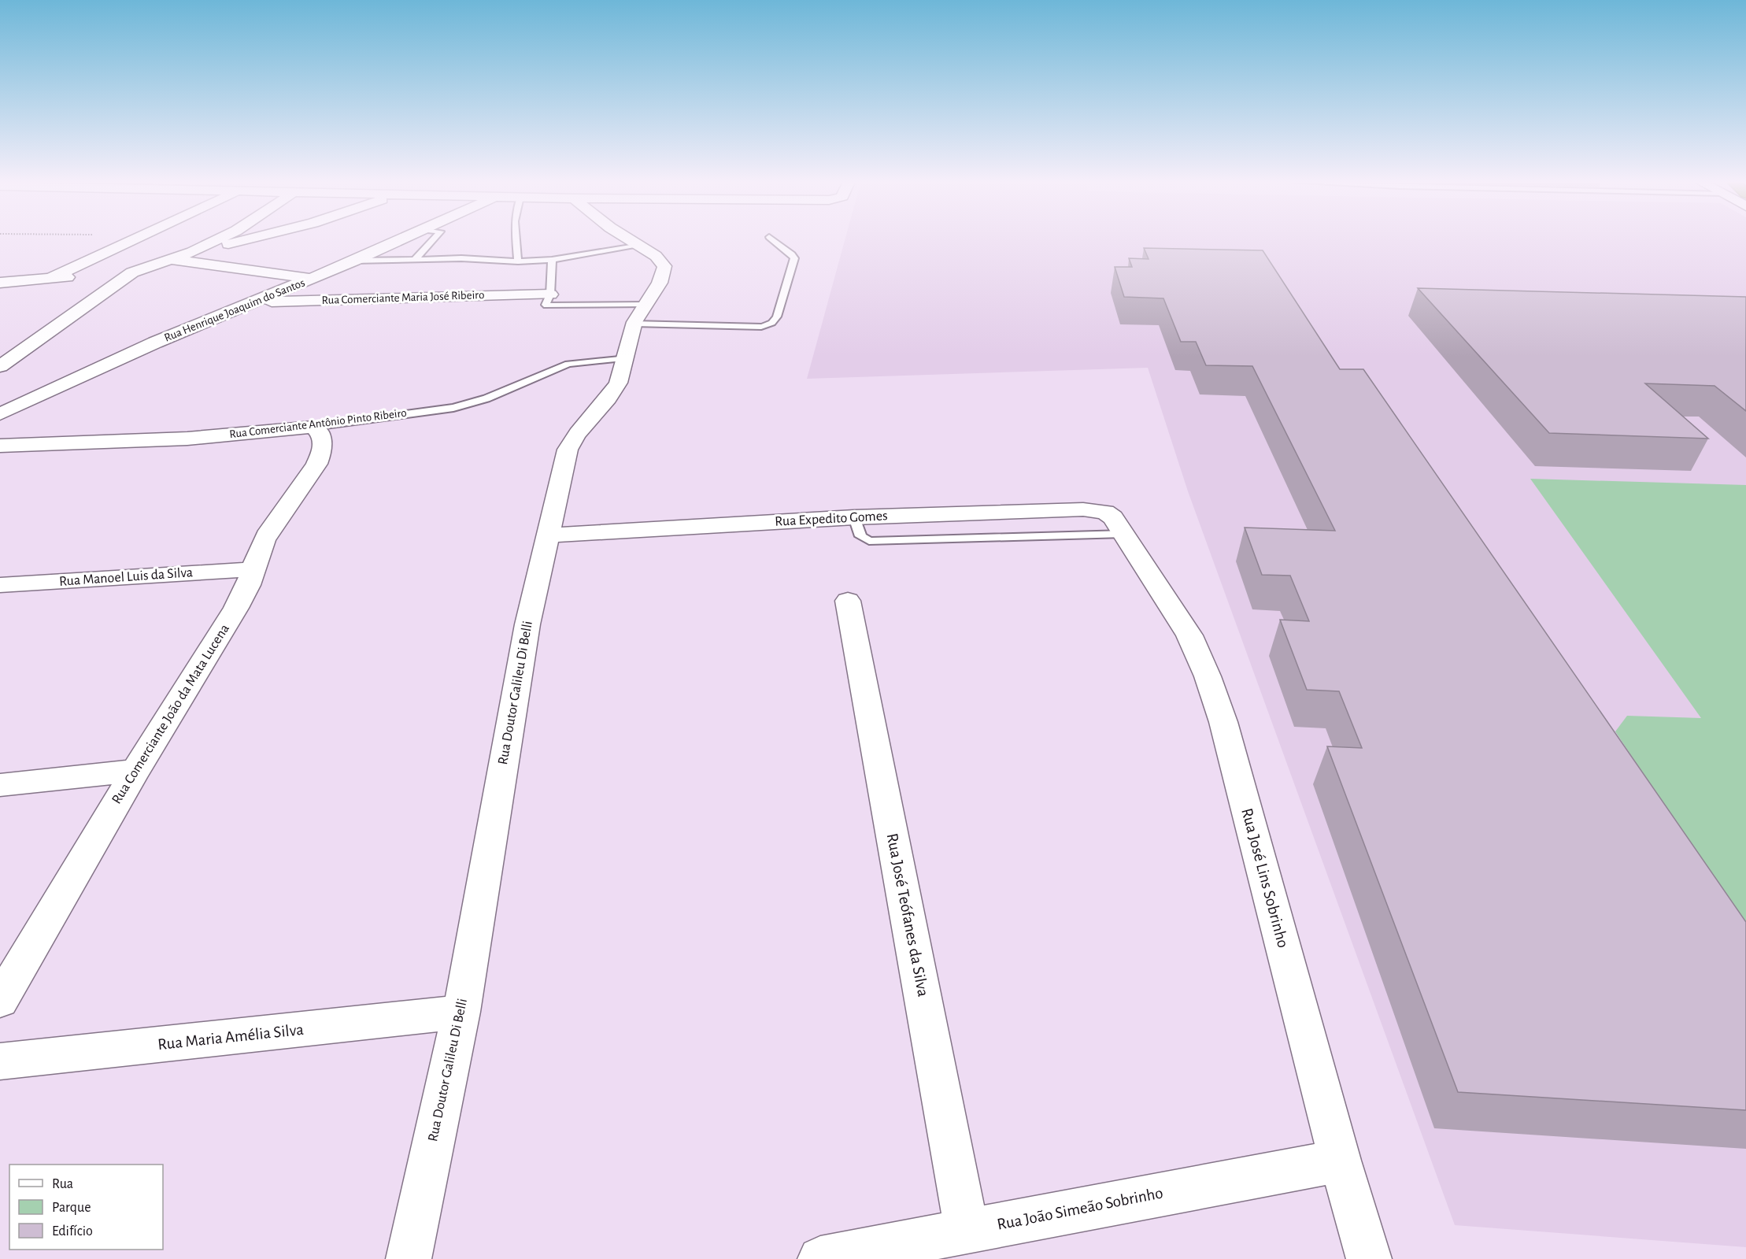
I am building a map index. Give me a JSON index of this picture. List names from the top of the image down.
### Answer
{
  "streets": {
    "street": [
      "Rua Comerciante Maria José Ribeiro",
      "Rua Henrique Joaquim do Santos",
      "Rua Comerciante Antônio Pinto Ribeiro",
      "Rua Expedito Gomes",
      "Rua Manoel Luis da Silva",
      "Rua Doutor Galileu Di Belli",
      "Rua Comerciante João da Mata Lucena",
      "Rua José Lins Sobrinho",
      "Rua José Teófanes da Silva",
      "Rua Maria Amélia Silva",
      "Rua João Simeão Sobrinho"
    ]
  },
  "crossings": [
    ["Rua Comerciante Maria José Ribeiro", "Rua Henrique Joaquim do Santos"],
    ["Rua Comerciante Antônio Pinto Ribeiro", "Rua Doutor Galileu Di Belli"],
    ["Rua Comerciante Antônio Pinto Ribeiro", "Rua Comerciante João da Mata Lucena"],
    ["Rua Expedito Gomes", "Rua Doutor Galileu Di Belli"],
    ["Rua Expedito Gomes", "Rua José Lins Sobrinho"],
    ["Rua Manoel Luis da Silva", "Rua Comerciante João da Mata Lucena"],
    ["Rua Doutor Galileu Di Belli", "Rua Maria Amélia Silva"],
    ["Rua José Lins Sobrinho", "Rua João Simeão Sobrinho"],
    ["Rua José Teófanes da Silva", "Rua João Simeão Sobrinho"]
  ],
  "legend": ["Rua", "Parque", "Edifício"]
}
